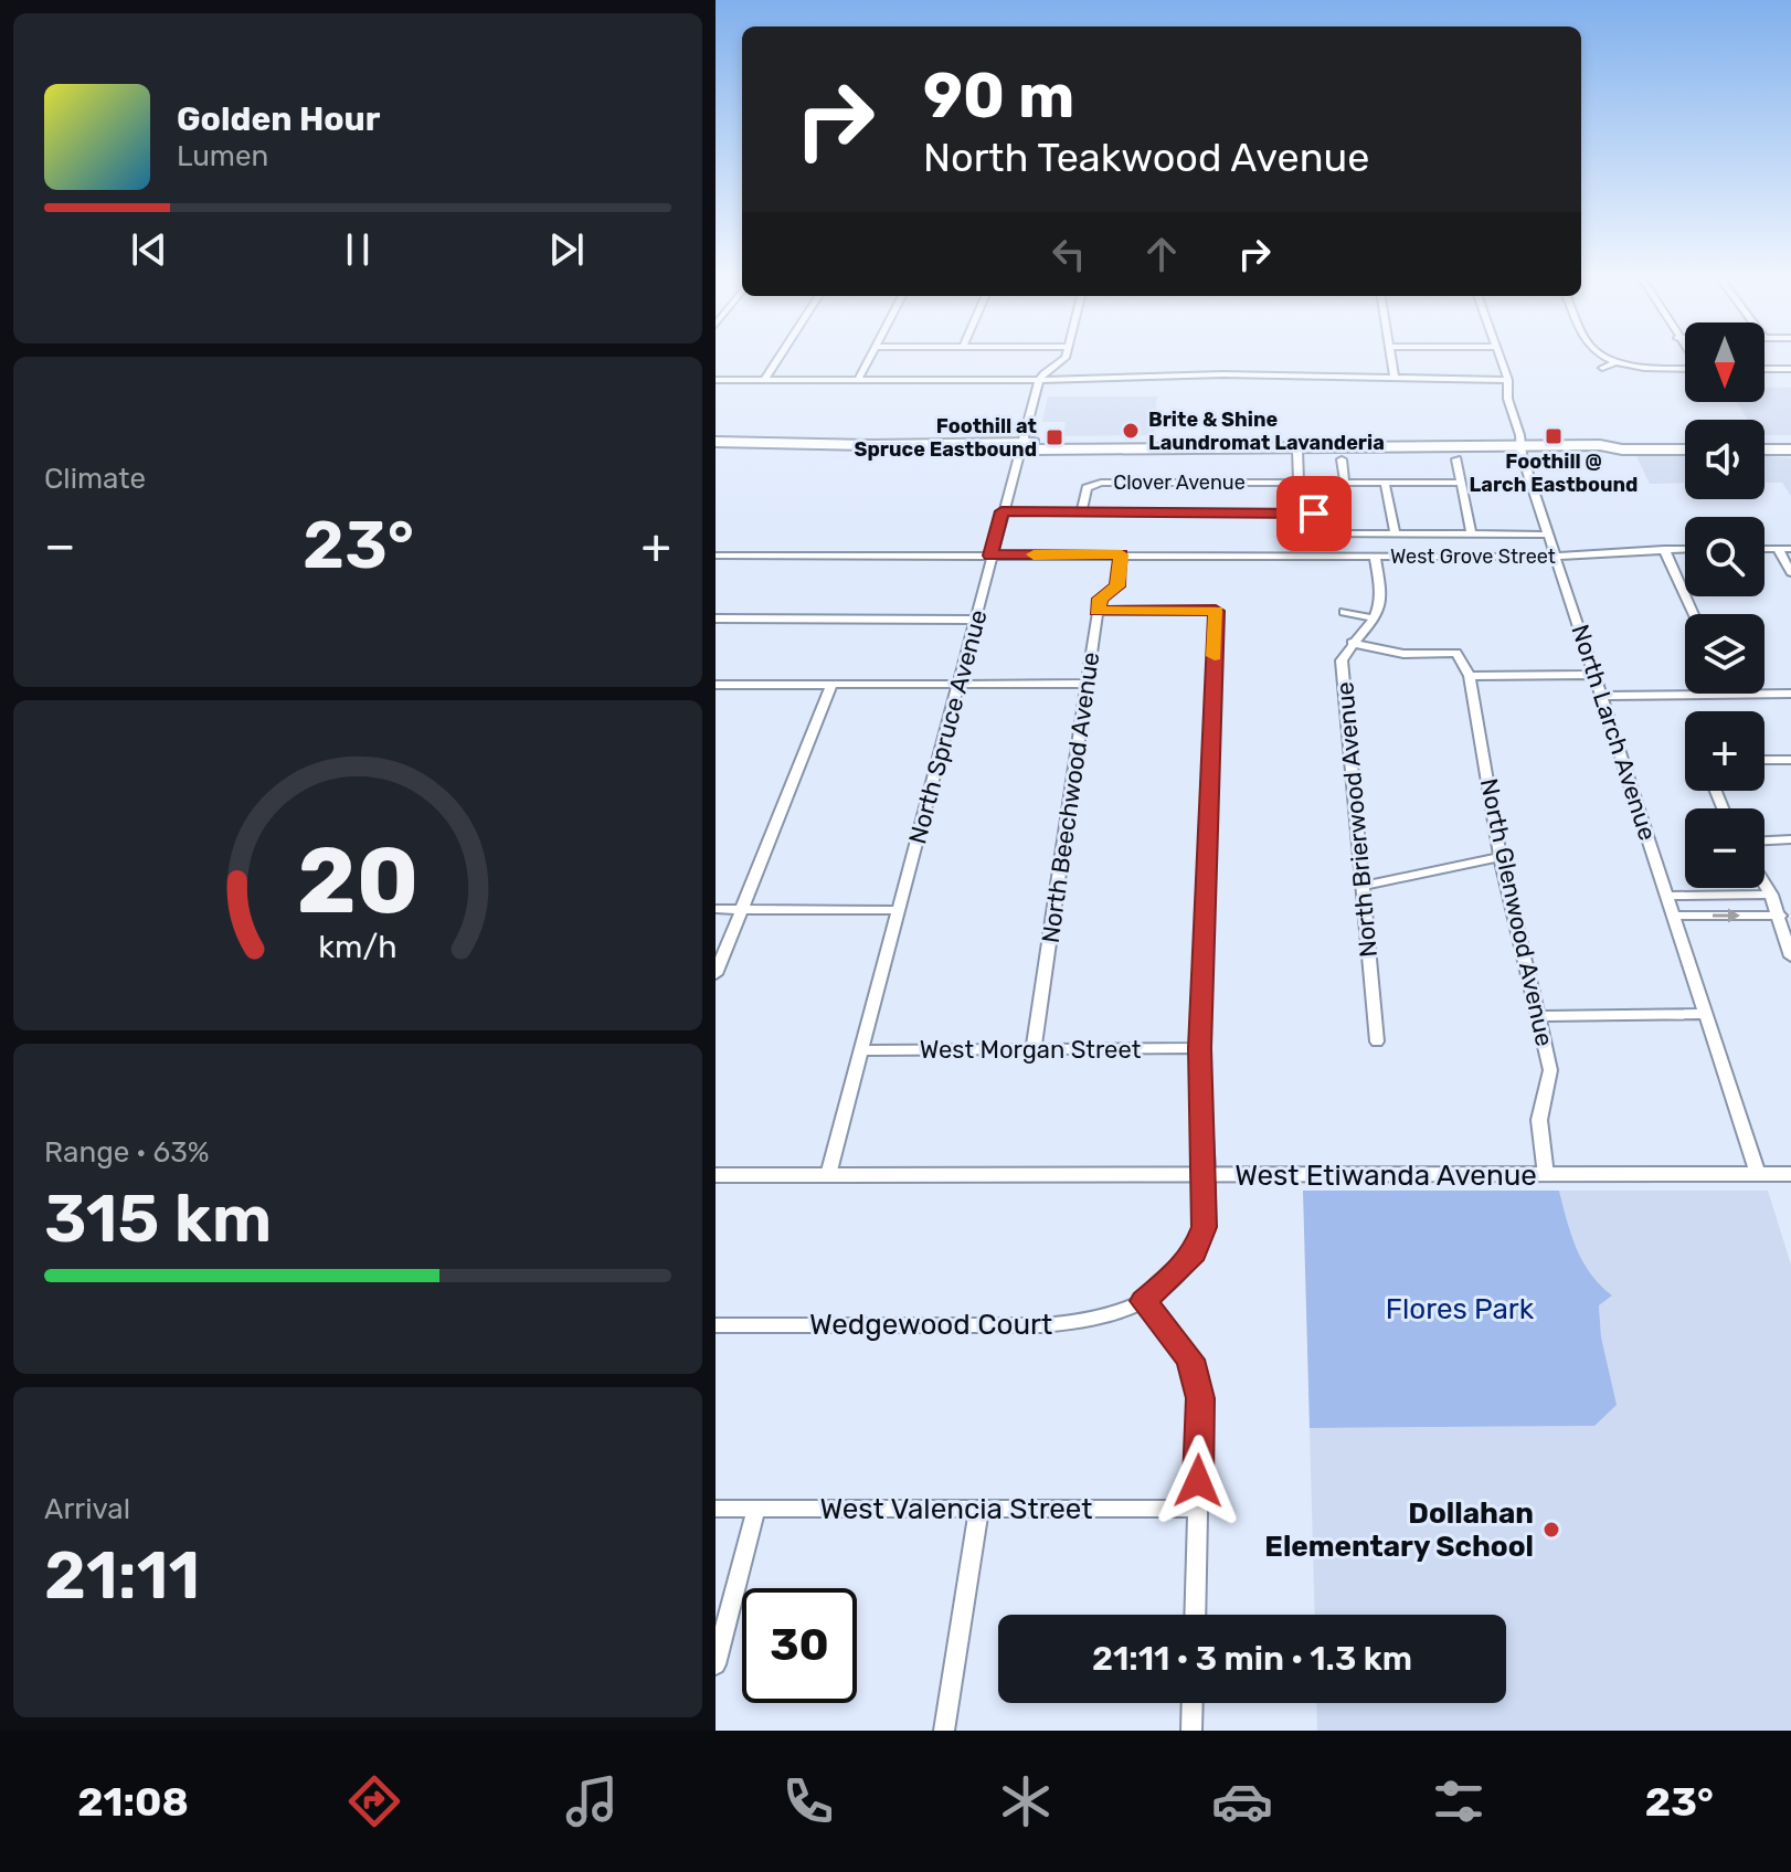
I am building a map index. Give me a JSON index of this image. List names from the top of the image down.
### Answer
{
  "streets": {
    "street": [
      "Clover Avenue",
      "West Grove Street",
      "North Spruce Avenue",
      "North Larch Avenue",
      "North Beechwood Avenue",
      "North Brierwood Avenue",
      "North Glenwood Avenue",
      "West Morgan Street",
      "West Etiwanda Avenue",
      "Wedgewood Court",
      "West Valencia Street"
    ]
  },
  "crossings": [
    ["West Grove Street", "North Spruce Avenue"],
    ["West Grove Street", "North Larch Avenue"],
    ["West Grove Street", "North Beechwood Avenue"],
    ["North Spruce Avenue", "West Morgan Street"],
    ["North Spruce Avenue", "West Etiwanda Avenue"],
    ["North Larch Avenue", "West Etiwanda Avenue"],
    ["North Beechwood Avenue", "West Morgan Street"],
    ["North Beechwood Avenue", "Wedgewood Court"],
    ["North Brierwood Avenue", "North Glenwood Avenue"],
    ["North Glenwood Avenue", "West Etiwanda Avenue"],
    ["West Morgan Street", "Wedgewood Court"],
    ["West Etiwanda Avenue", "Wedgewood Court"]
  ],
  "parks": ["Flores Park"],
  "places": {
    "other": ["Brite & Shine Laundromat Lavanderia", "Dollahan Elementary School"],
    "transit": ["Foothill @ Larch Eastbound", "Foothill at Spruce Eastbound"]
  },
  "north": "bottom",
  "page": {
    "turn": ["90 m", "North Teakwood Avenue"],
    "song": ["Golden Hour", "Lumen"],
    "map_buttons": ["+", "−"],
    "tile": [
      "Climate",
      ["Range · 63%", "315 km"],
      ["Arrival", "21:11"]
    ],
    "heat": ["−", "23°", "+"],
    "limit": "30",
    "trip": "21:11 · 3 min · 1.3 km",
    "tabs": ["21:08", "23°"],
    "gauge": ["20", "km/h"]
  }
}
